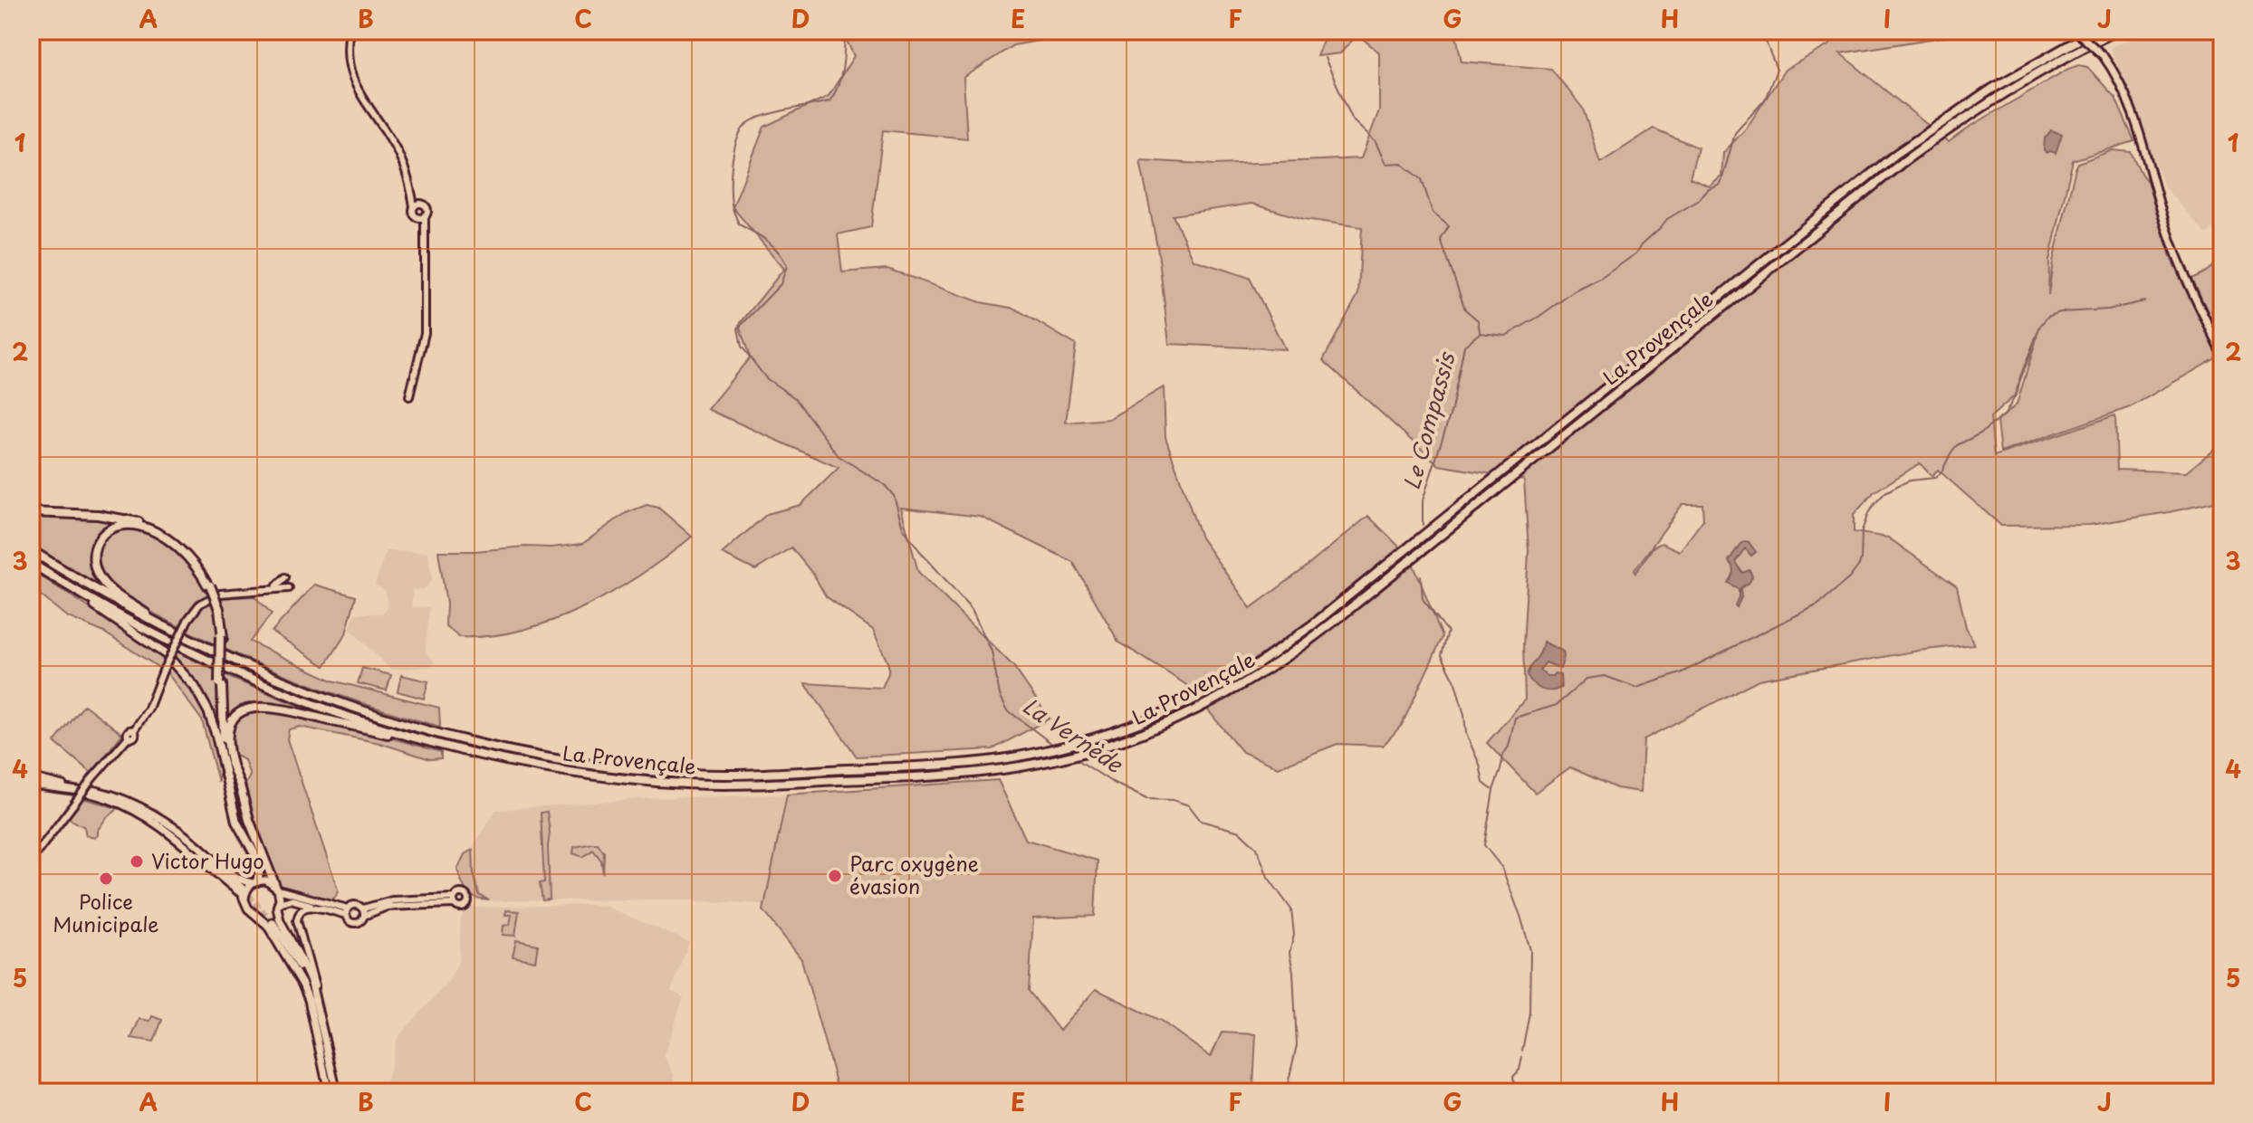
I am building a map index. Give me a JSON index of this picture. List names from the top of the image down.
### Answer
{
  "streets": {
    "highway": ["La Provençale"]
  },
  "water": ["Le Compassis", "La Vernède"],
  "places": ["Victor Hugo", "Parc oxygène évasion", "Police Municipale"],
  "grid": {
    "columns": [
      "A",
      "B",
      "C",
      "D",
      "E",
      "F",
      "G",
      "H",
      "I",
      "J"
    ],
    "rows": [
      "1",
      "2",
      "3",
      "4",
      "5"
    ]
  }
}
